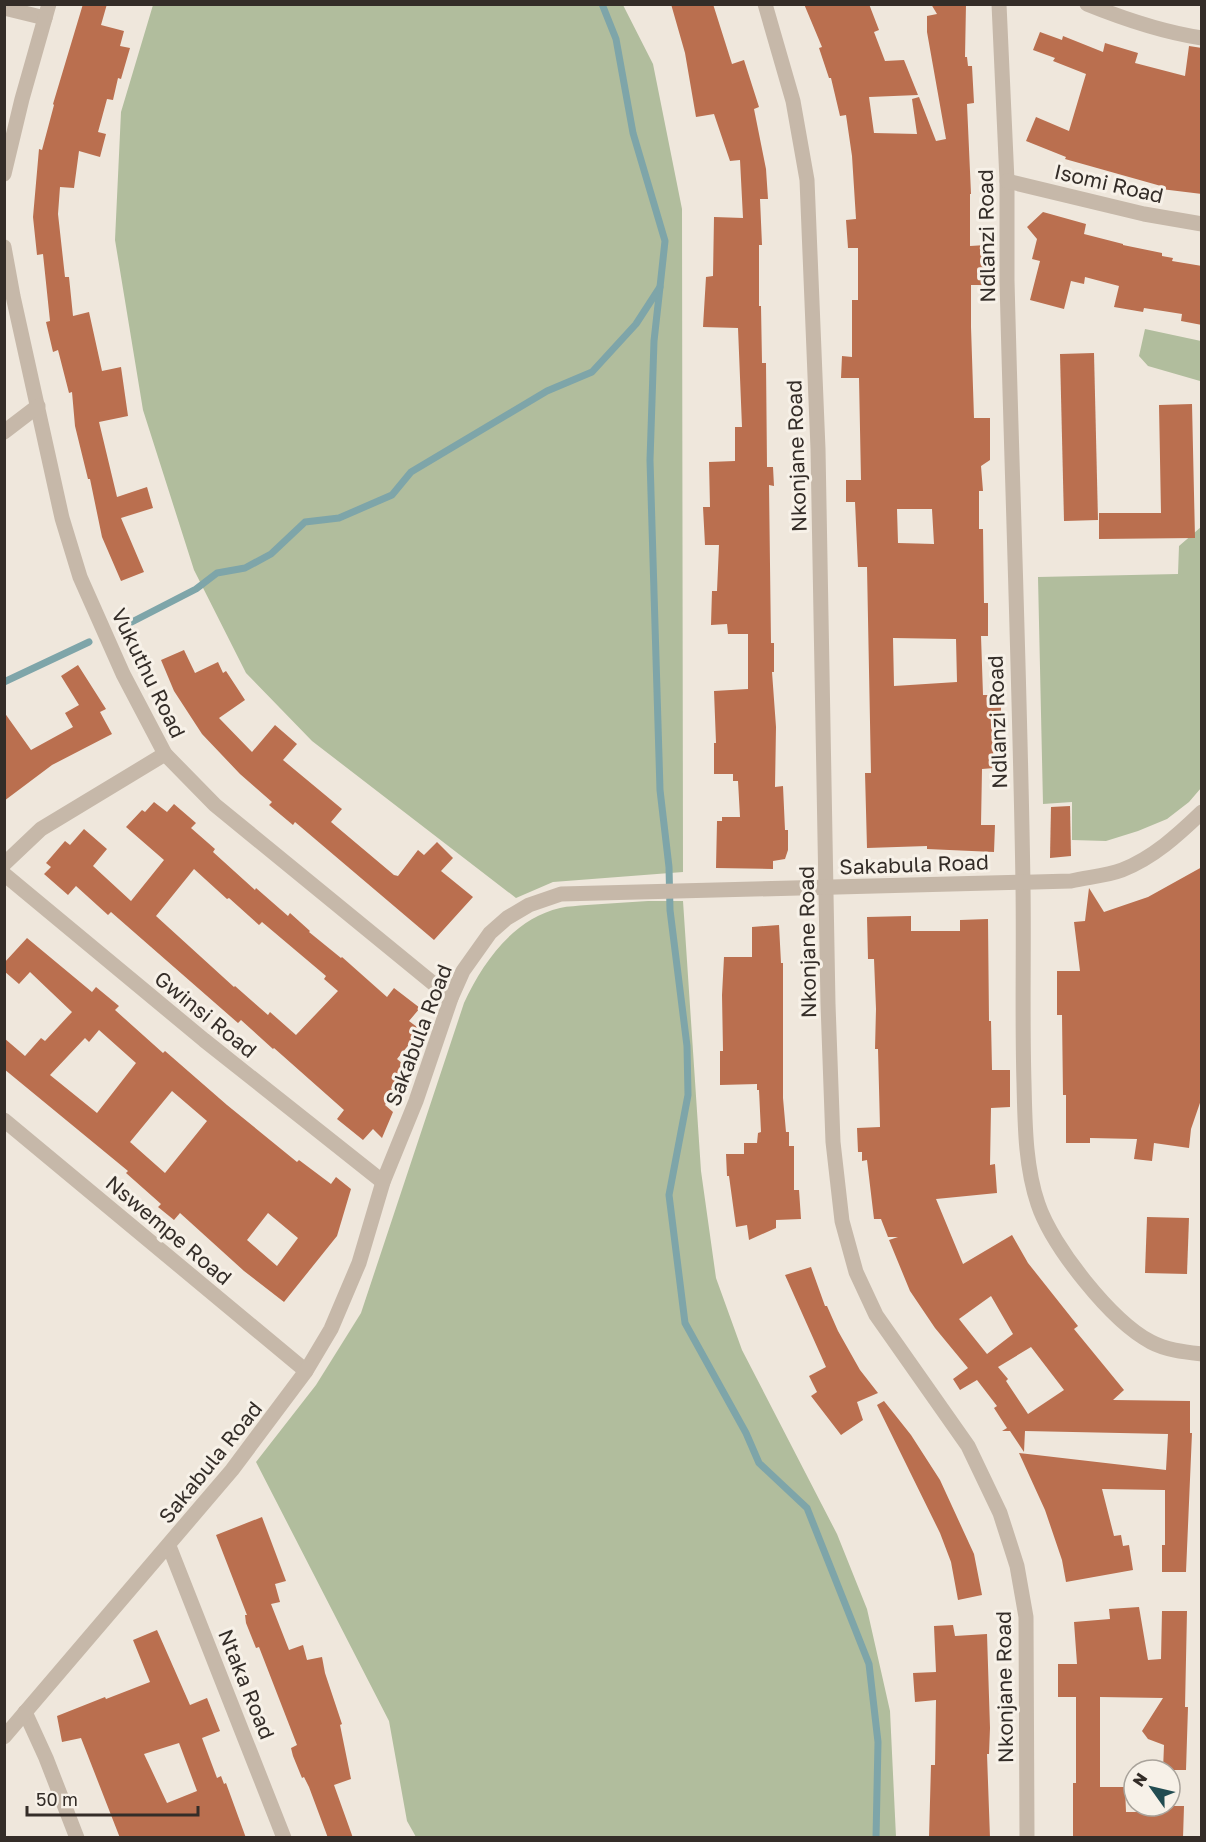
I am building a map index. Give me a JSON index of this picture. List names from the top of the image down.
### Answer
{
  "streets": {
    "street": [
      "Isomi Road",
      "Ndlanzi Road",
      "Nkonjane Road",
      "Vukuthu Road",
      "Sakabula Road",
      "Gwinsi Road",
      "Nswempe Road",
      "Ntaka Road"
    ]
  },
  "crossings": [
    ["Isomi Road", "Ndlanzi Road"],
    ["Ndlanzi Road", "Sakabula Road"],
    ["Nkonjane Road", "Sakabula Road"],
    ["Vukuthu Road", "Sakabula Road"],
    ["Sakabula Road", "Gwinsi Road"],
    ["Sakabula Road", "Nswempe Road"],
    ["Sakabula Road", "Ntaka Road"]
  ],
  "scale_bar": "50 m",
  "north": "top left"
}
